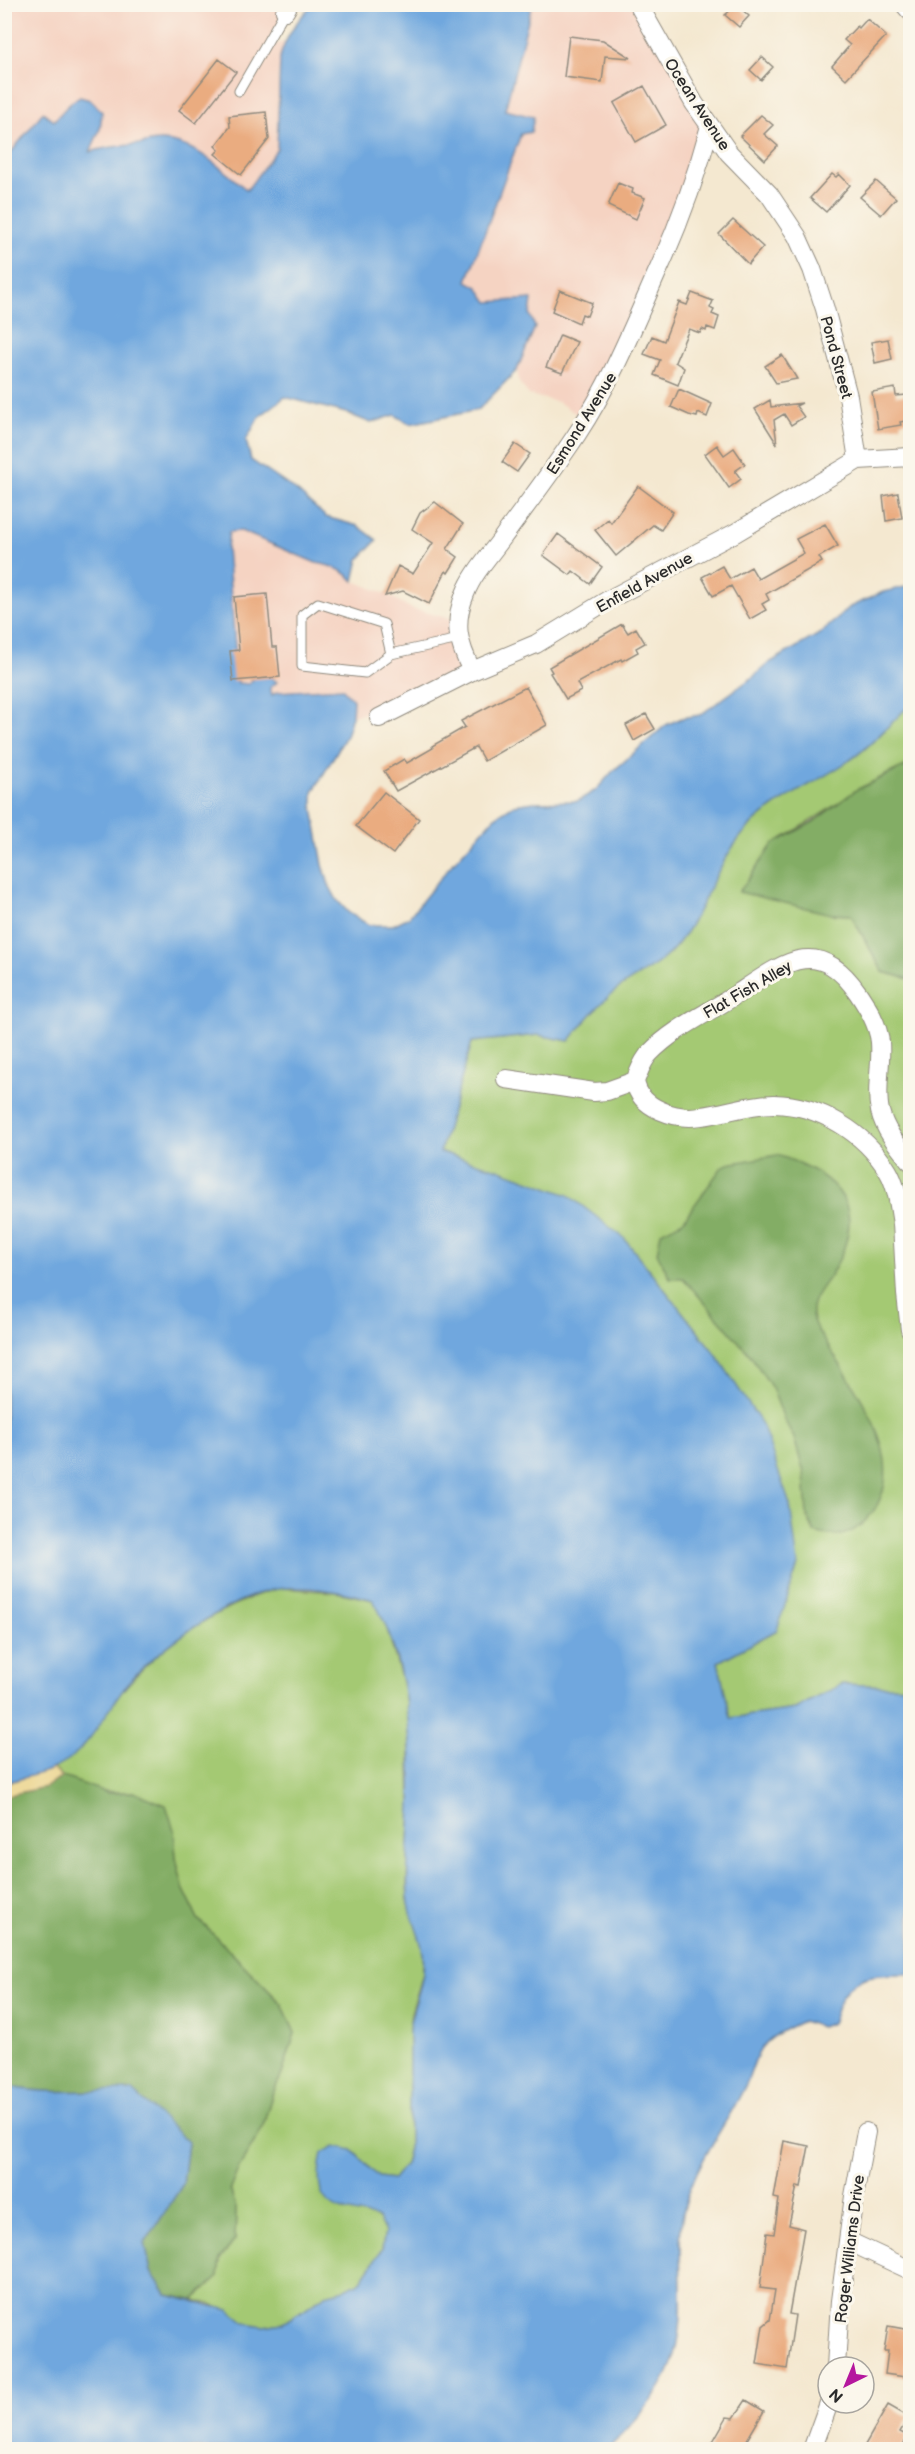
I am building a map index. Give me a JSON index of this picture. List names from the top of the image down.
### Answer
{
  "streets": {
    "street": [
      "Ocean Avenue",
      "Pond Street",
      "Esmond Avenue",
      "Enfield Avenue",
      "Flat Fish Alley",
      "Roger Williams Drive"
    ]
  },
  "crossings": [
    ["Ocean Avenue", "Pond Street"],
    ["Ocean Avenue", "Esmond Avenue"],
    ["Pond Street", "Enfield Avenue"],
    ["Esmond Avenue", "Enfield Avenue"]
  ],
  "north": "bottom left"
}
